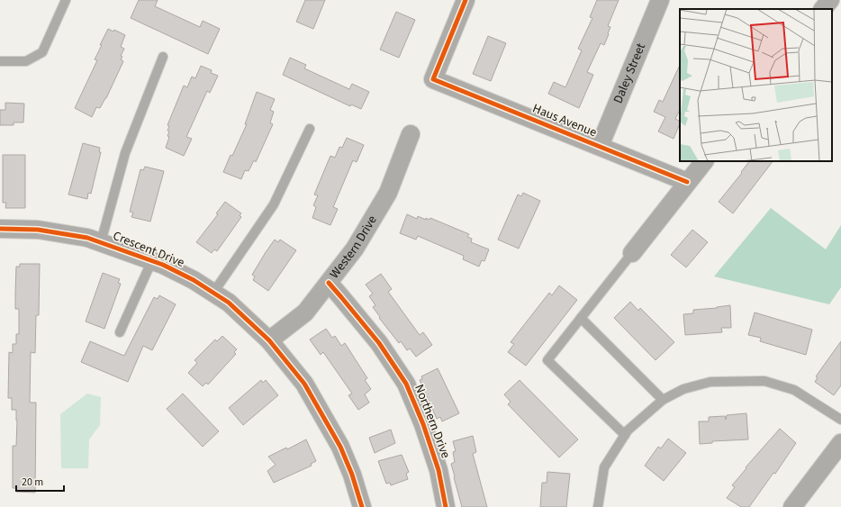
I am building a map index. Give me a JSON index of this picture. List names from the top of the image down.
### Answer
{
  "streets": {
    "street": [
      "Daley Street",
      "Haus Avenue",
      "Western Drive",
      "Crescent Drive",
      "Northern Drive"
    ]
  },
  "crossings": [
    ["Daley Street", "Haus Avenue"],
    ["Western Drive", "Crescent Drive"],
    ["Western Drive", "Northern Drive"]
  ],
  "scale_bar": "20 m"
}
